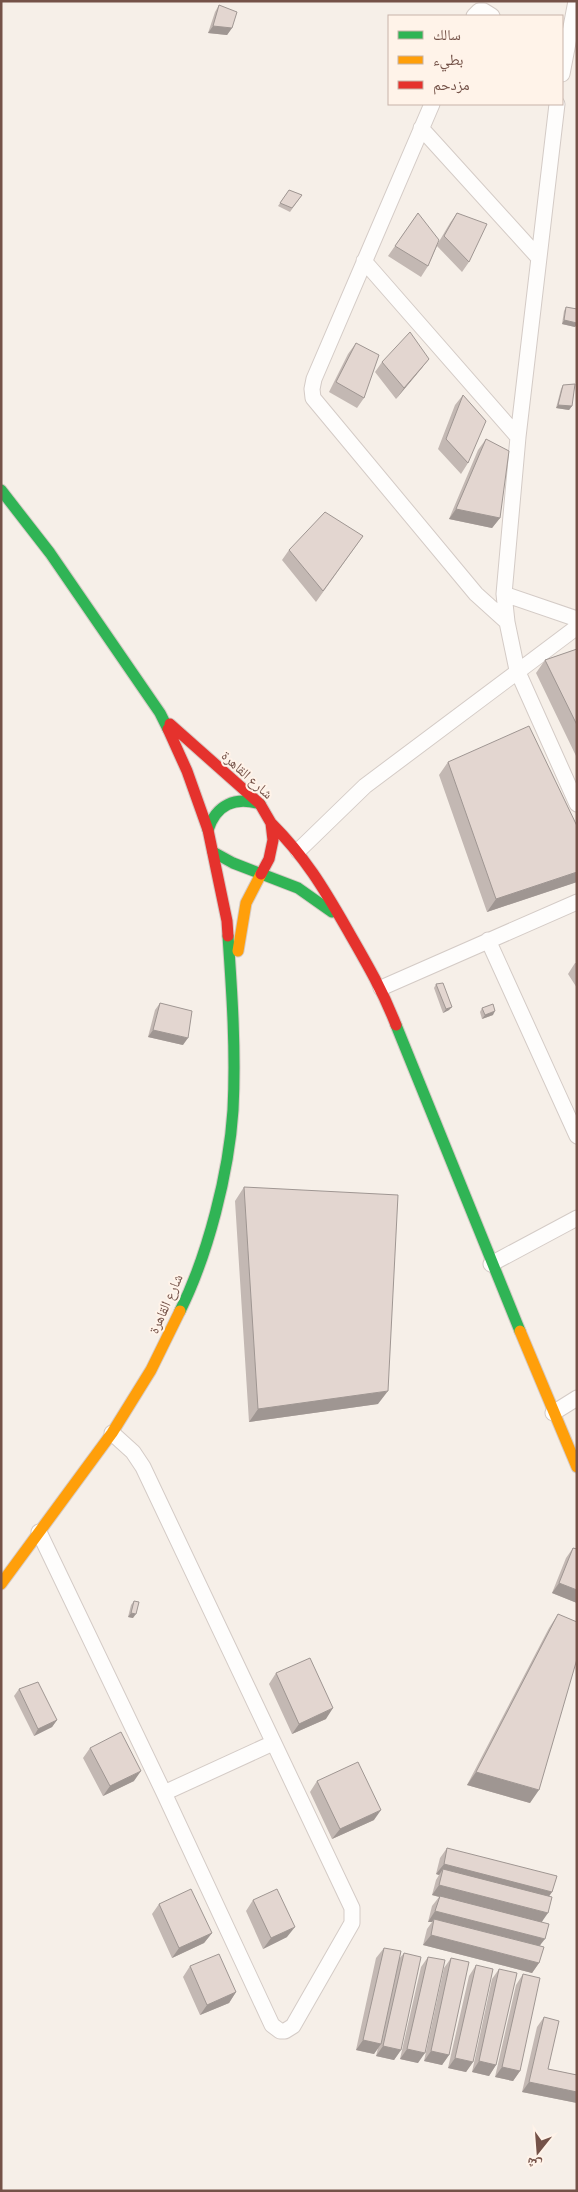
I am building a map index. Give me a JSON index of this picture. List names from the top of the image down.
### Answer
{
  "streets": {
    "main road": ["شارع القاهرة"]
  },
  "legend": ["سالك", "بطيء", "مزدحم"],
  "north": "bottom"
}
